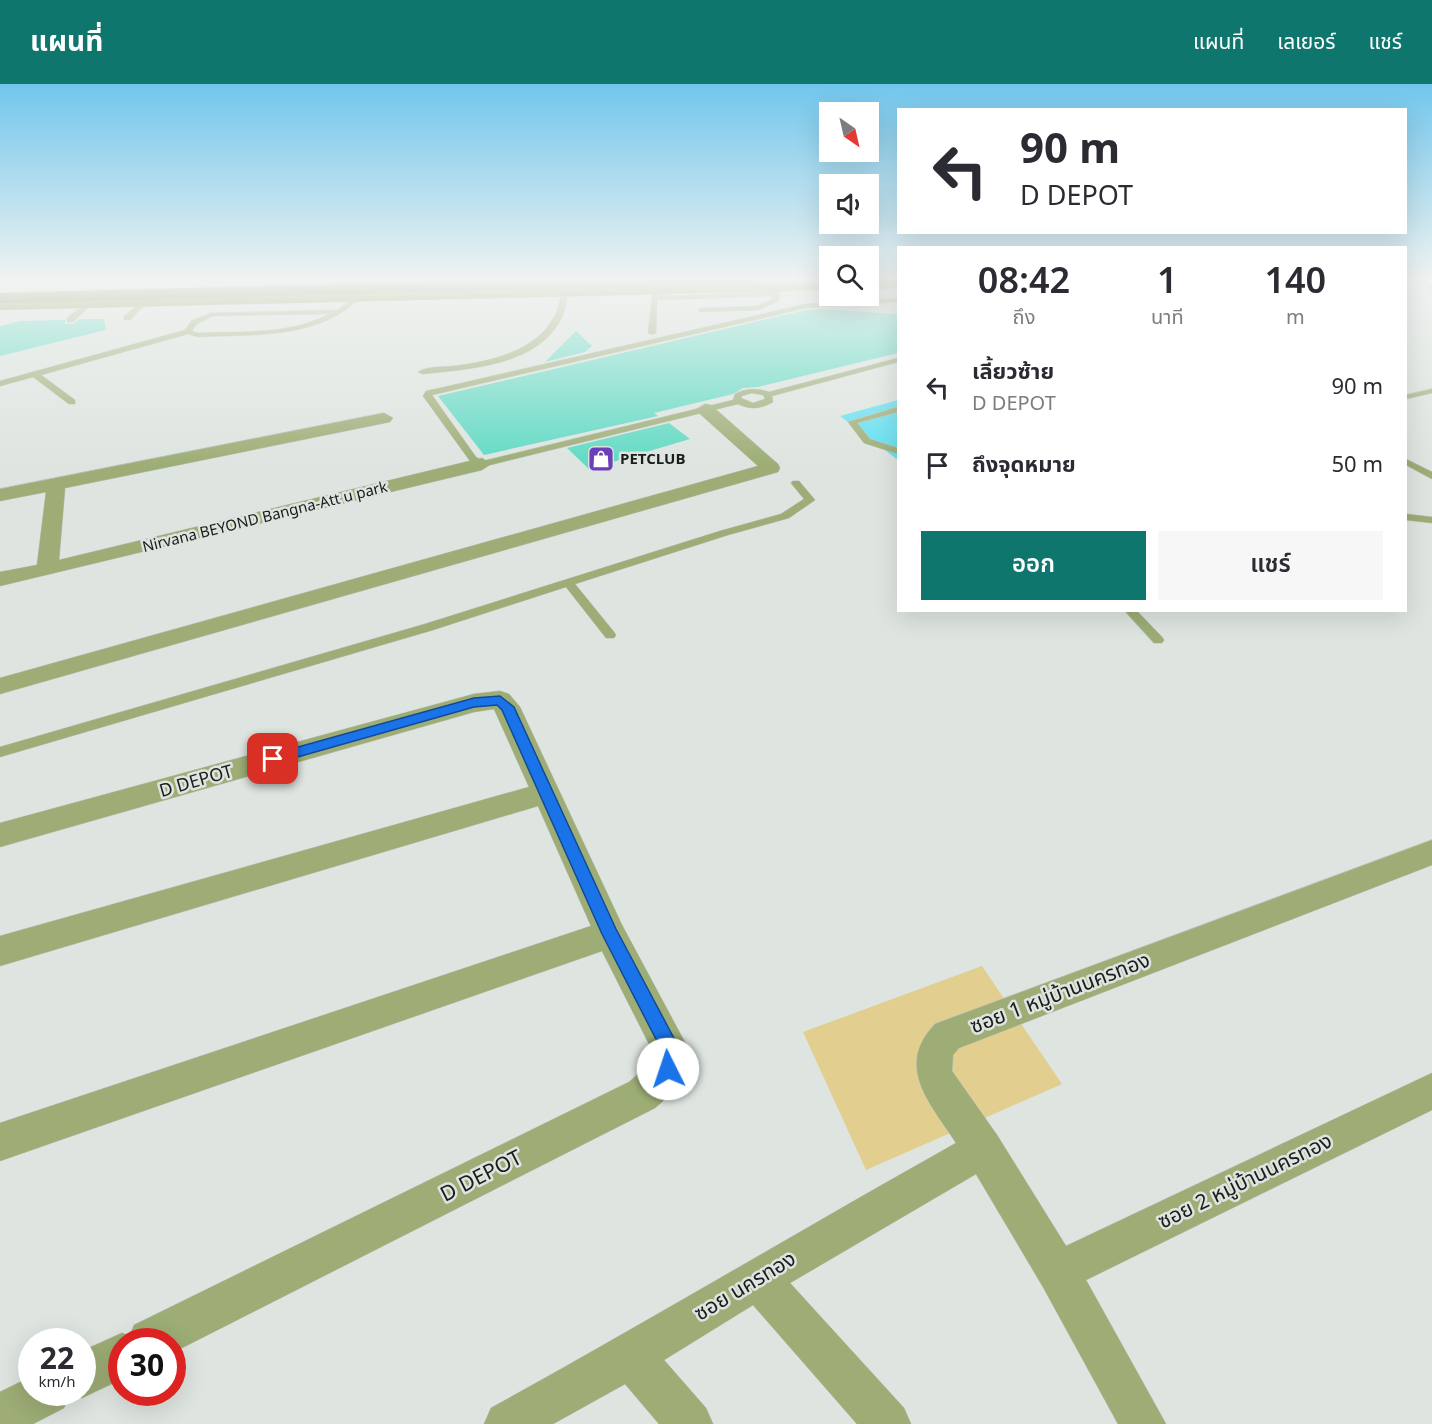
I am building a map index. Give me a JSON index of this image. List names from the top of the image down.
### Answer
{
  "streets": {
    "street": [
      "Nirvana BEYOND Bangna-Att u park",
      "D DEPOT",
      "ซอย 1 หมู่บ้านนครทอง",
      "ซอย 2 หมู่บ้านนครทอง",
      "ซอย นครทอง"
    ]
  },
  "crossings": [
    ["ซอย 1 หมู่บ้านนครทอง", "ซอย 2 หมู่บ้านนครทอง"],
    ["ซอย 1 หมู่บ้านนครทอง", "ซอย นครทอง"]
  ],
  "places": {
    "shop": ["PETCLUB"]
  },
  "north": "bottom right",
  "page": {
    "header": "แผนที่",
    "nav": ["แผนที่", "เลเยอร์", "แชร์"],
    "turn": ["90 m", "D DEPOT"],
    "eta": [
      "08:42",
      "ถึง",
      "1",
      "นาที",
      "140",
      "m"
    ],
    "list": [
      {
        "name": "เลี้ยวซ้าย",
        "note": "D DEPOT",
        "value": "90 m"
      },
      {
        "name": "ถึงจุดหมาย",
        "value": "50 m"
      }
    ],
    "buttons": ["ออก", "แชร์"],
    "speed": "22 km/h",
    "limit": "30"
  }
}
